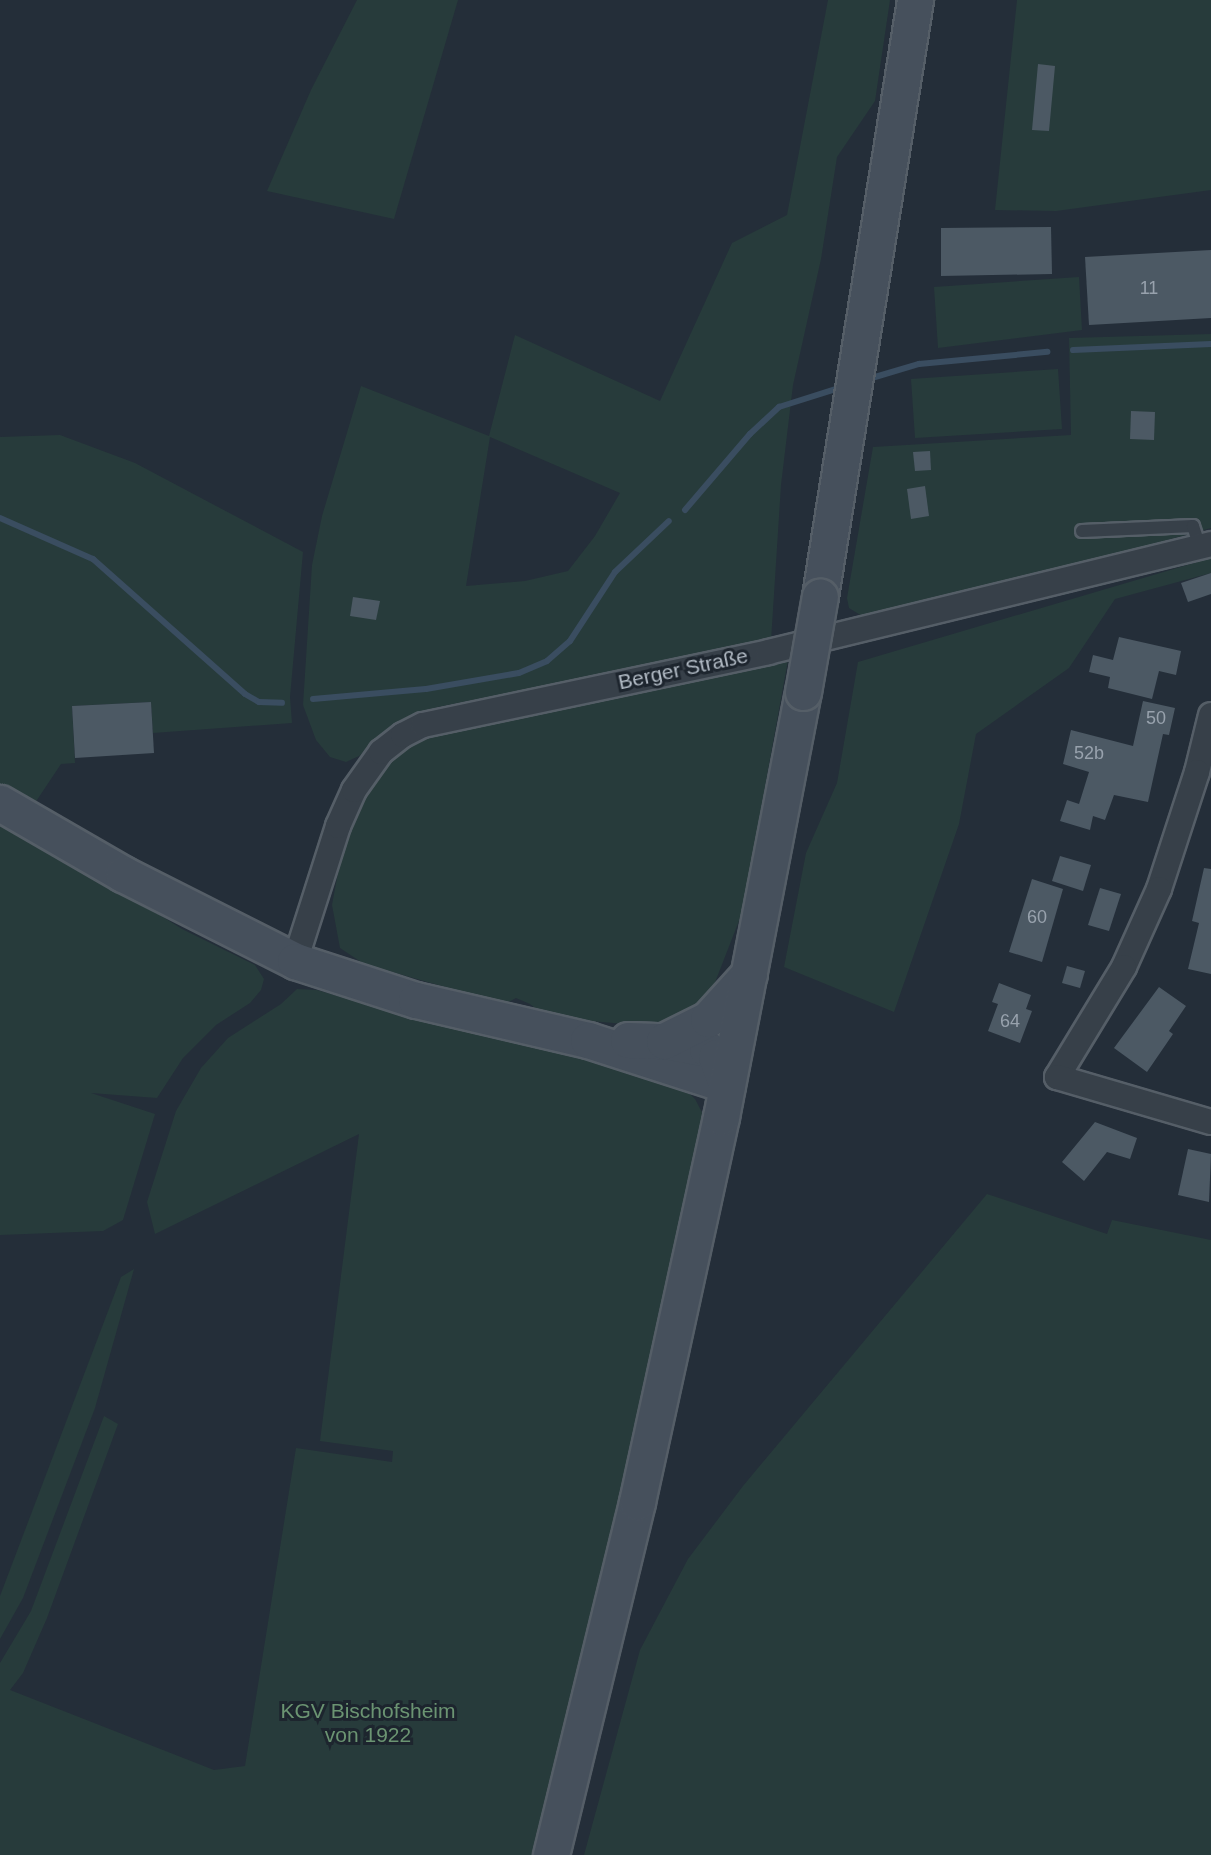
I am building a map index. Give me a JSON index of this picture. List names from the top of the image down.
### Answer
{
  "streets": {
    "street": ["Berger Straße"]
  },
  "parks": ["KGV Bischofsheim von 1922"],
  "house_numbers": [
    "11",
    "50",
    "52b",
    "60",
    "64"
  ]
}
